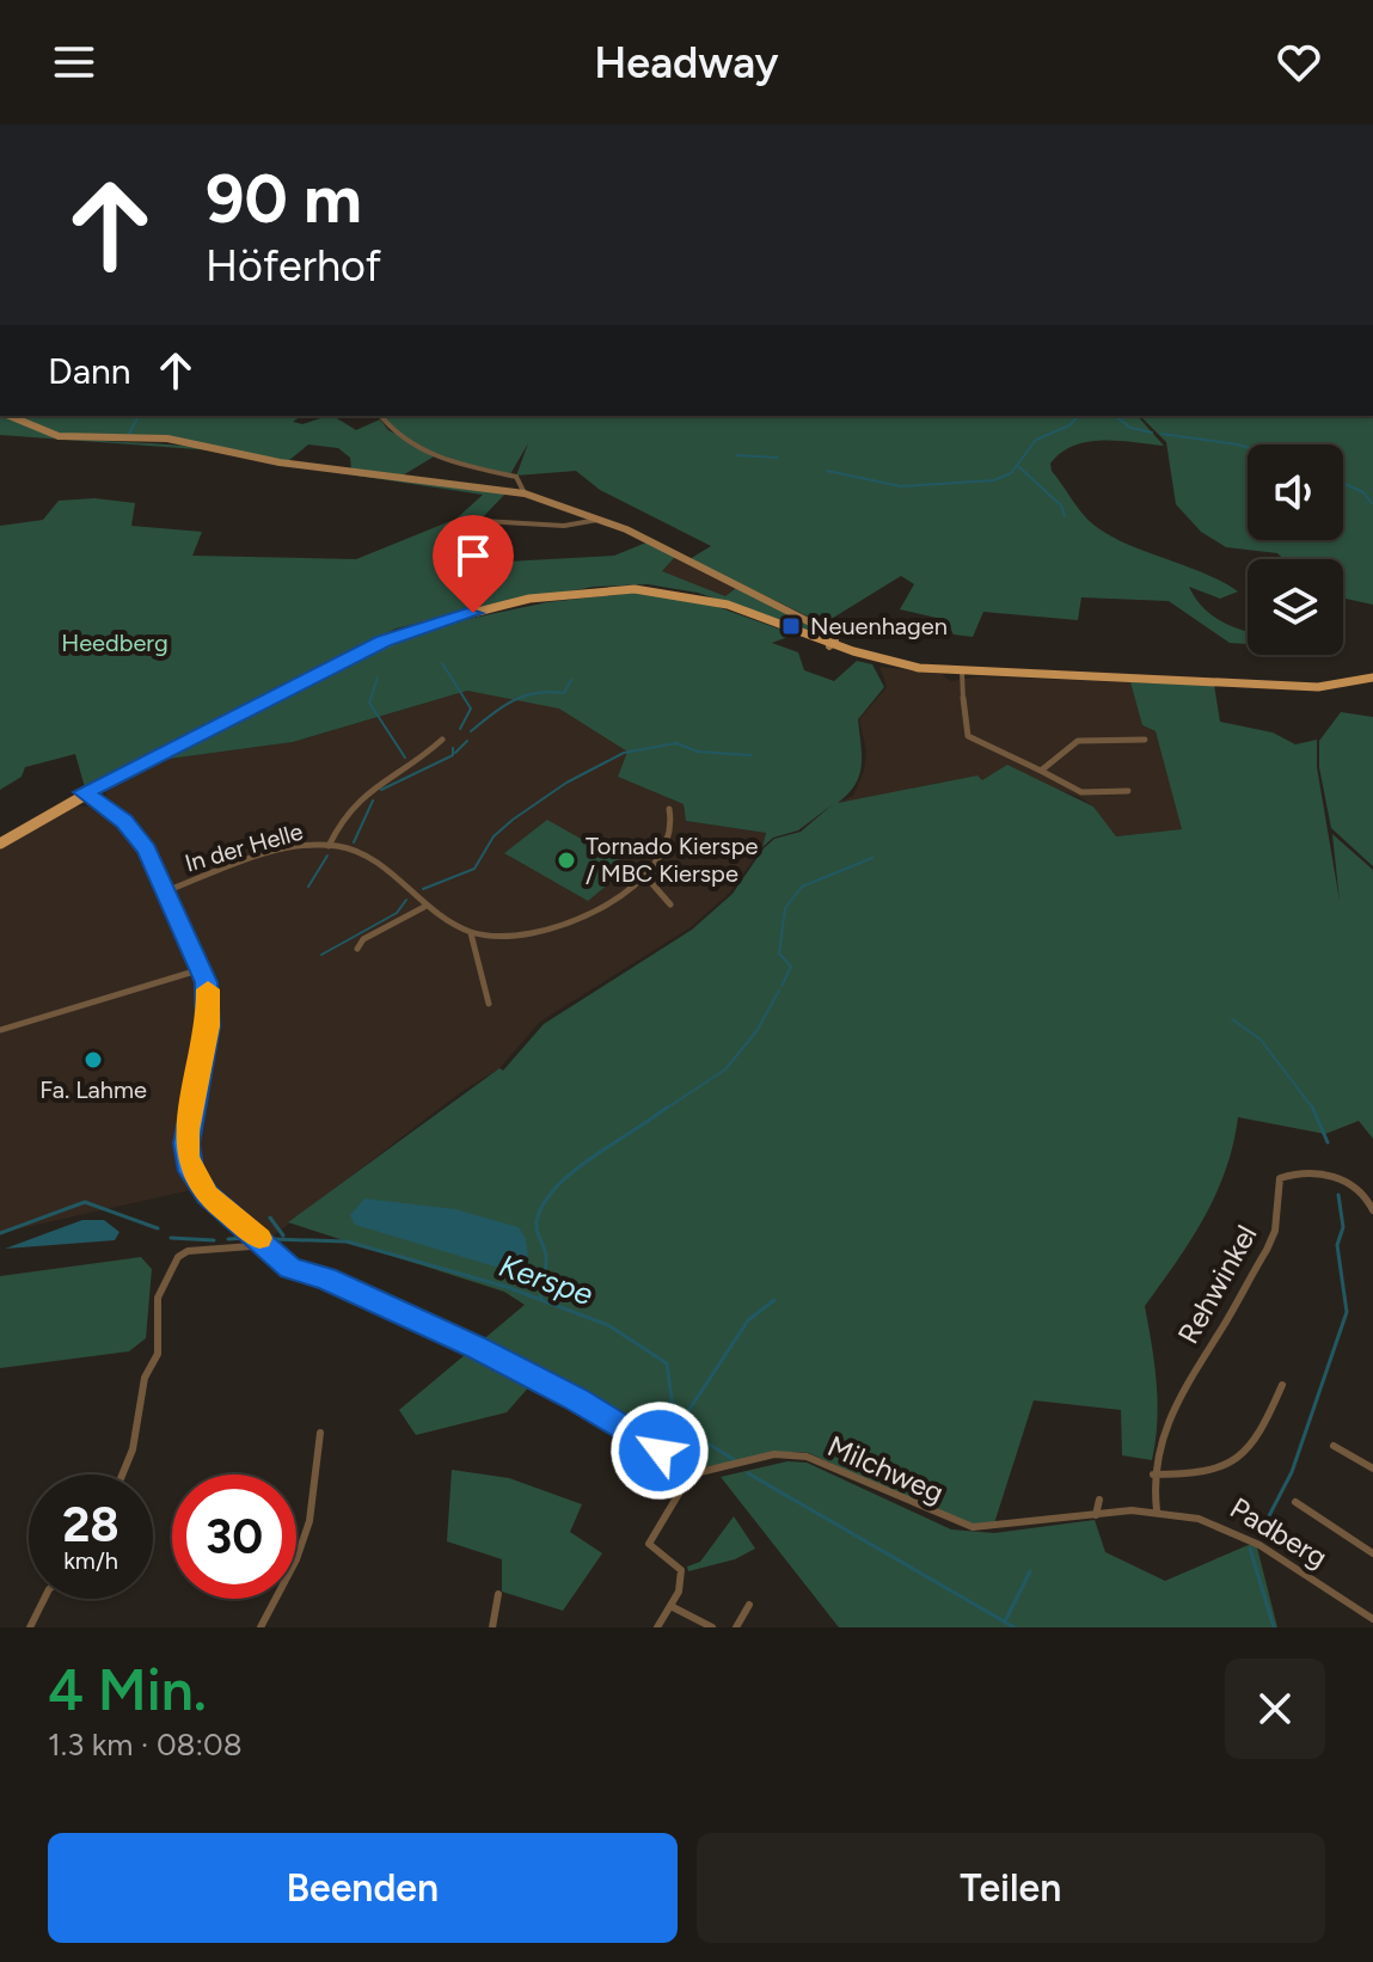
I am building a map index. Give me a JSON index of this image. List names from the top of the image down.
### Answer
{
  "streets": {
    "street": [
      "In der Helle",
      "Rehwinkel",
      "Milchweg",
      "Padberg"
    ]
  },
  "crossings": [
    ["Rehwinkel", "Padberg"],
    ["Milchweg", "Padberg"]
  ],
  "water": ["Kerspe"],
  "parks": ["Heedberg"],
  "places": {
    "transit": ["Neuenhagen"],
    "other": ["Tornado Kierspe / MBC Kierspe", "Fa. Lahme"]
  },
  "page": {
    "header": "Headway",
    "turn": ["90 m", "Höferhof"],
    "then": "Dann",
    "speed": "28 km/h",
    "limit": "30",
    "heading": ["4 Min.", "1.3 km · 08:08"],
    "buttons": ["Beenden", "Teilen"]
  }
}
